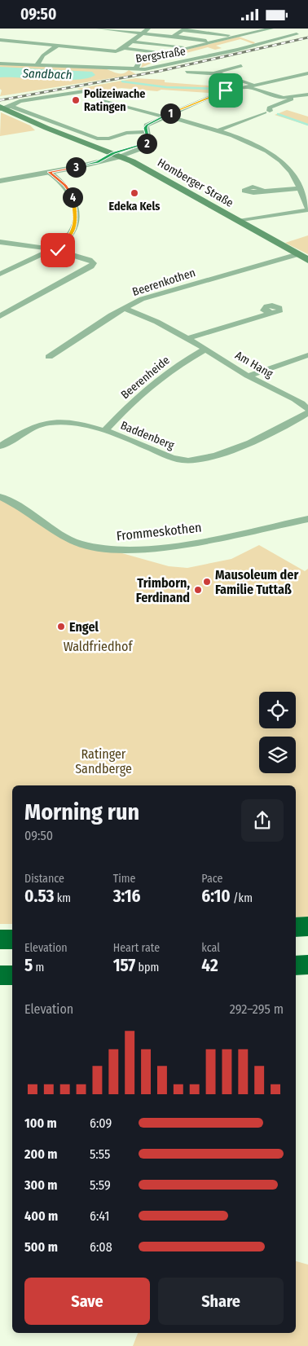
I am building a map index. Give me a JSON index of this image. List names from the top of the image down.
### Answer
{
  "streets": {
    "main road": ["Homberger Straße"],
    "street": [
      "Bergstraße",
      "Beerenkothen",
      "Am Hang",
      "Beerenheide",
      "Baddenberg",
      "Frommeskothen"
    ]
  },
  "crossings": [
    ["Homberger Straße", "Beerenkothen"],
    ["Beerenkothen", "Am Hang"],
    ["Am Hang", "Beerenheide"],
    ["Beerenheide", "Baddenberg"]
  ],
  "water": ["Sandbach"],
  "parks": ["Waldfriedhof", "Ratinger Sandberge"],
  "places": [
    "Polizeiwache Ratingen",
    "Edeka Kels",
    "Mausoleum der Familie Tuttaß",
    "Trimborn, Ferdinand",
    "Engel"
  ],
  "page": {
    "status": "09:50",
    "pins": [
      "1",
      "2",
      "3",
      "4"
    ],
    "heading": ["Morning run", "09:50"],
    "stats": [
      ["Distance", "0.53 km"],
      ["Time", "3:16"],
      ["Pace", "6:10 /km"],
      ["Elevation", "5 m"],
      ["Heart rate", "157 bpm"],
      ["kcal", "42"]
    ],
    "chart": ["Elevation", "292–295 m"],
    "list": [
      {
        "name": "100 m",
        "note": "6:09"
      },
      {
        "name": "200 m",
        "note": "5:55"
      },
      {
        "name": "300 m",
        "note": "5:59"
      },
      {
        "name": "400 m",
        "note": "6:41"
      },
      {
        "name": "500 m",
        "note": "6:08"
      }
    ],
    "buttons": ["Save", "Share"]
  }
}
